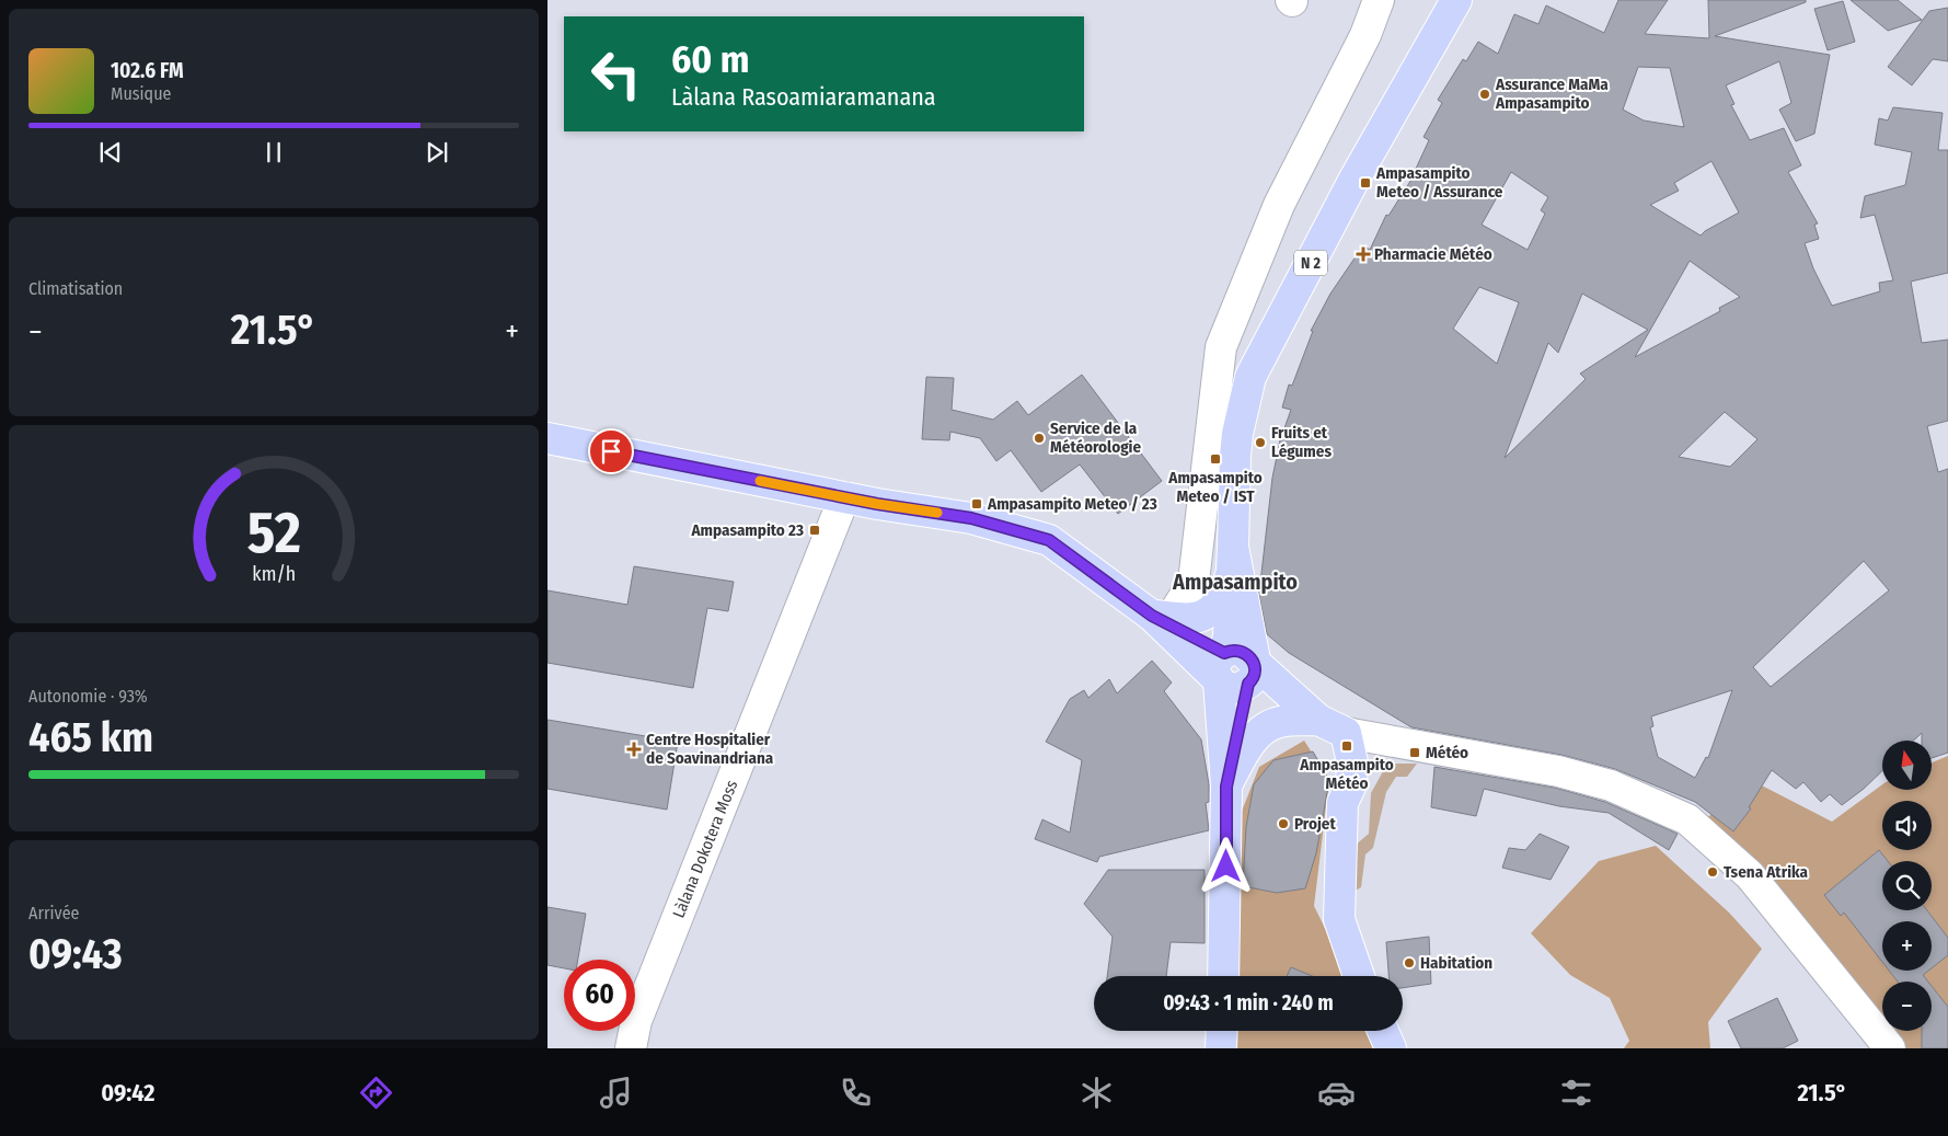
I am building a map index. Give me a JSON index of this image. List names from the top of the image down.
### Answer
{
  "streets": {
    "main road": ["N 2"],
    "street": ["Làlana Dokotera Moss"]
  },
  "districts": ["Ampasampito"],
  "places": {
    "other": [
      "Assurance MaMa Ampasampito",
      "Service de la Météorologie",
      "Fruits et Légumes",
      "Projet",
      "Tsena Atrika",
      "Habitation"
    ],
    "transit": [
      "Ampasampito Meteo / Assurance",
      "Ampasampito Meteo / IST",
      "Ampasampito Meteo / 23",
      "Ampasampito 23",
      "Ampasampito Météo",
      "Météo"
    ],
    "health": ["Pharmacie Météo", "Centre Hospitalier de Soavinandriana"]
  },
  "north": "top",
  "page": {
    "turn": ["60 m", "Làlana Rasoamiaramanana"],
    "song": ["102.6 FM", "Musique"],
    "tile": [
      "Climatisation",
      ["Autonomie · 93%", "465 km"],
      ["Arrivée", "09:43"]
    ],
    "heat": ["−", "21.5°", "+"],
    "map_buttons": ["+", "−"],
    "limit": "60",
    "trip": "09:43 · 1 min · 240 m",
    "tabs": ["09:42", "21.5°"],
    "gauge": ["52", "km/h"]
  }
}
